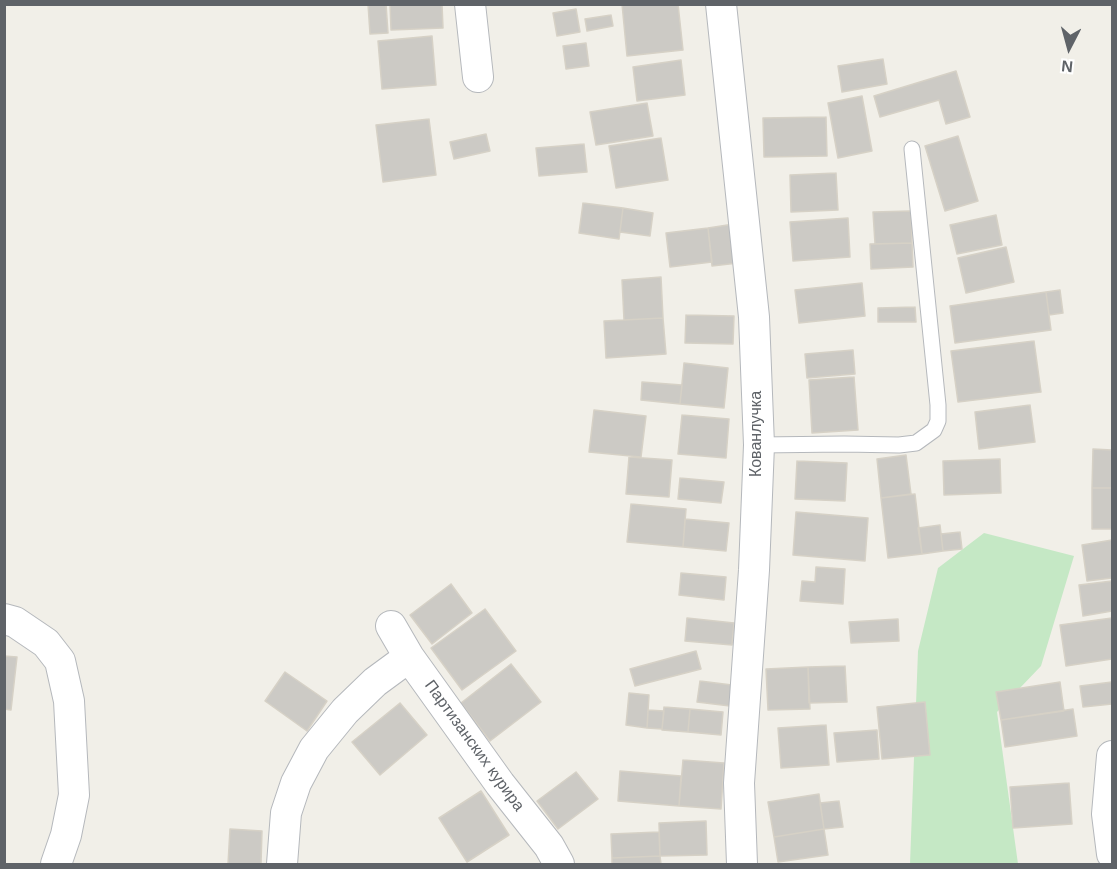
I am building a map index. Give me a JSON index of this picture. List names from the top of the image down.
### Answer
{
  "streets": {
    "street": ["Кованлучка", "Партизанских курира"]
  },
  "north": "bottom"
}
